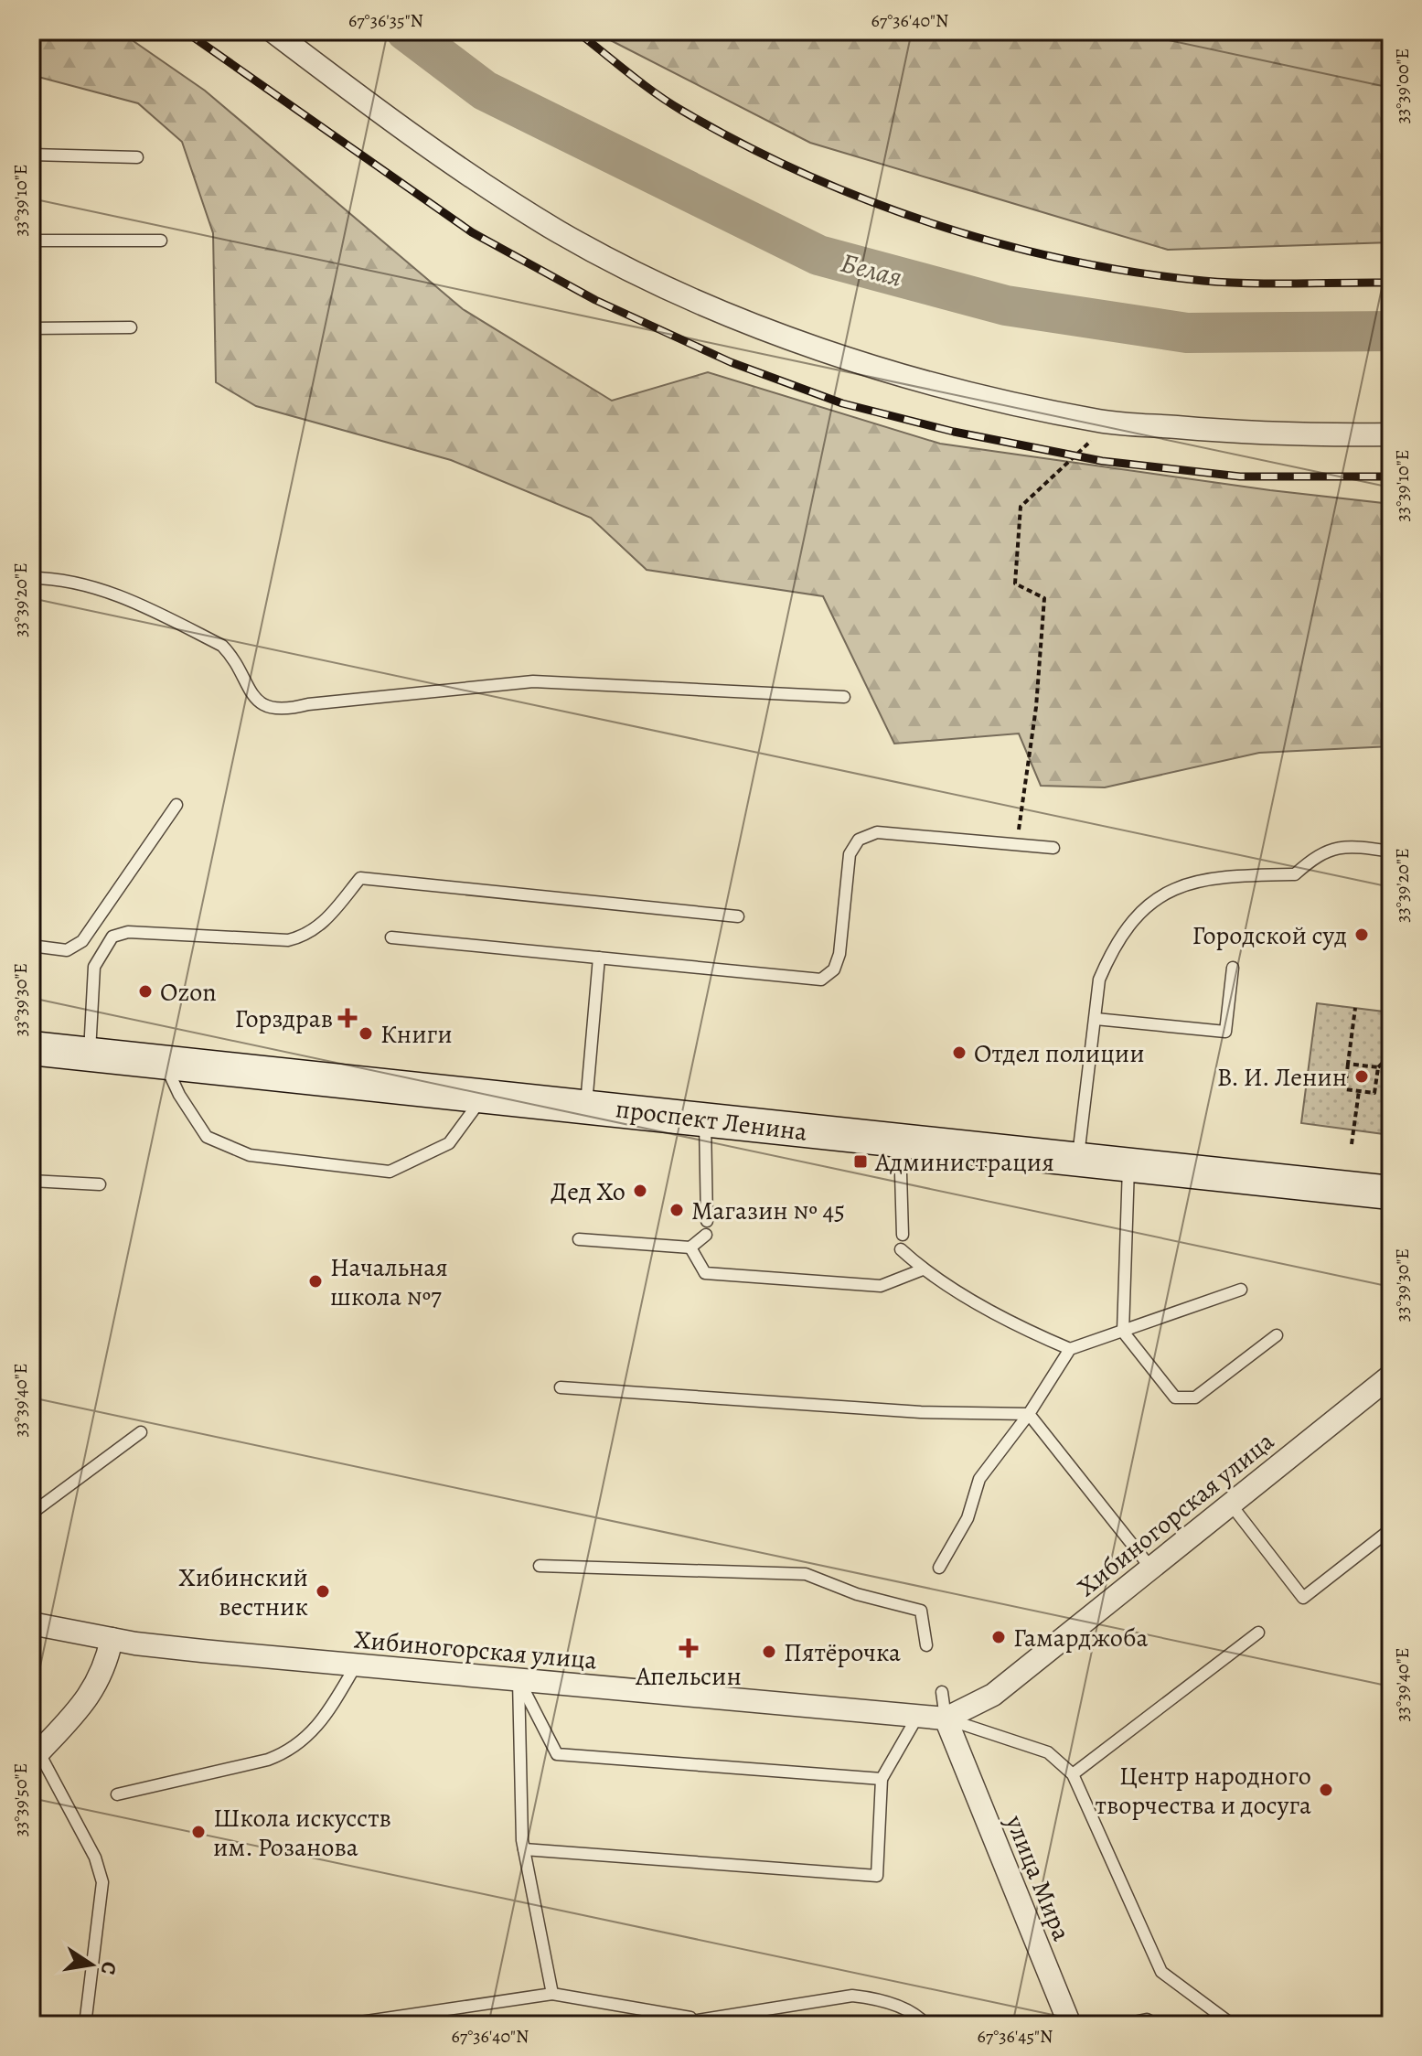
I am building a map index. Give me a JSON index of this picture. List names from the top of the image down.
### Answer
{
  "streets": {
    "main road": ["проспект Ленина"],
    "street": ["Хибиногорская улица", "улица Мира"]
  },
  "crossings": [
    ["Хибиногорская улица", "улица Мира"]
  ],
  "water": ["Белая"],
  "places": {
    "other": [
      "Городской суд",
      "Ozon",
      "Книги",
      "Отдел полиции",
      "В. И. Ленин",
      "Дед Хо",
      "Магазин № 45",
      "Начальная школа №7",
      "Хибинский вестник",
      "Гамарджоба",
      "Пятёрочка",
      "Центр народного творчества и досуга",
      "Школа искусств им. Розанова"
    ],
    "health": ["Горздрав", "Апельсин"],
    "transit": ["Администрация"]
  },
  "north": "right",
  "coordinates": [
    "67°36'35\"N",
    "67°36'40\"N",
    "33°39'00\"E",
    "33°39'10\"E",
    "33°39'20\"E",
    "33°39'30\"E",
    "33°39'40\"E",
    "33°39'50\"E",
    "67°36'45\"N"
  ]
}
